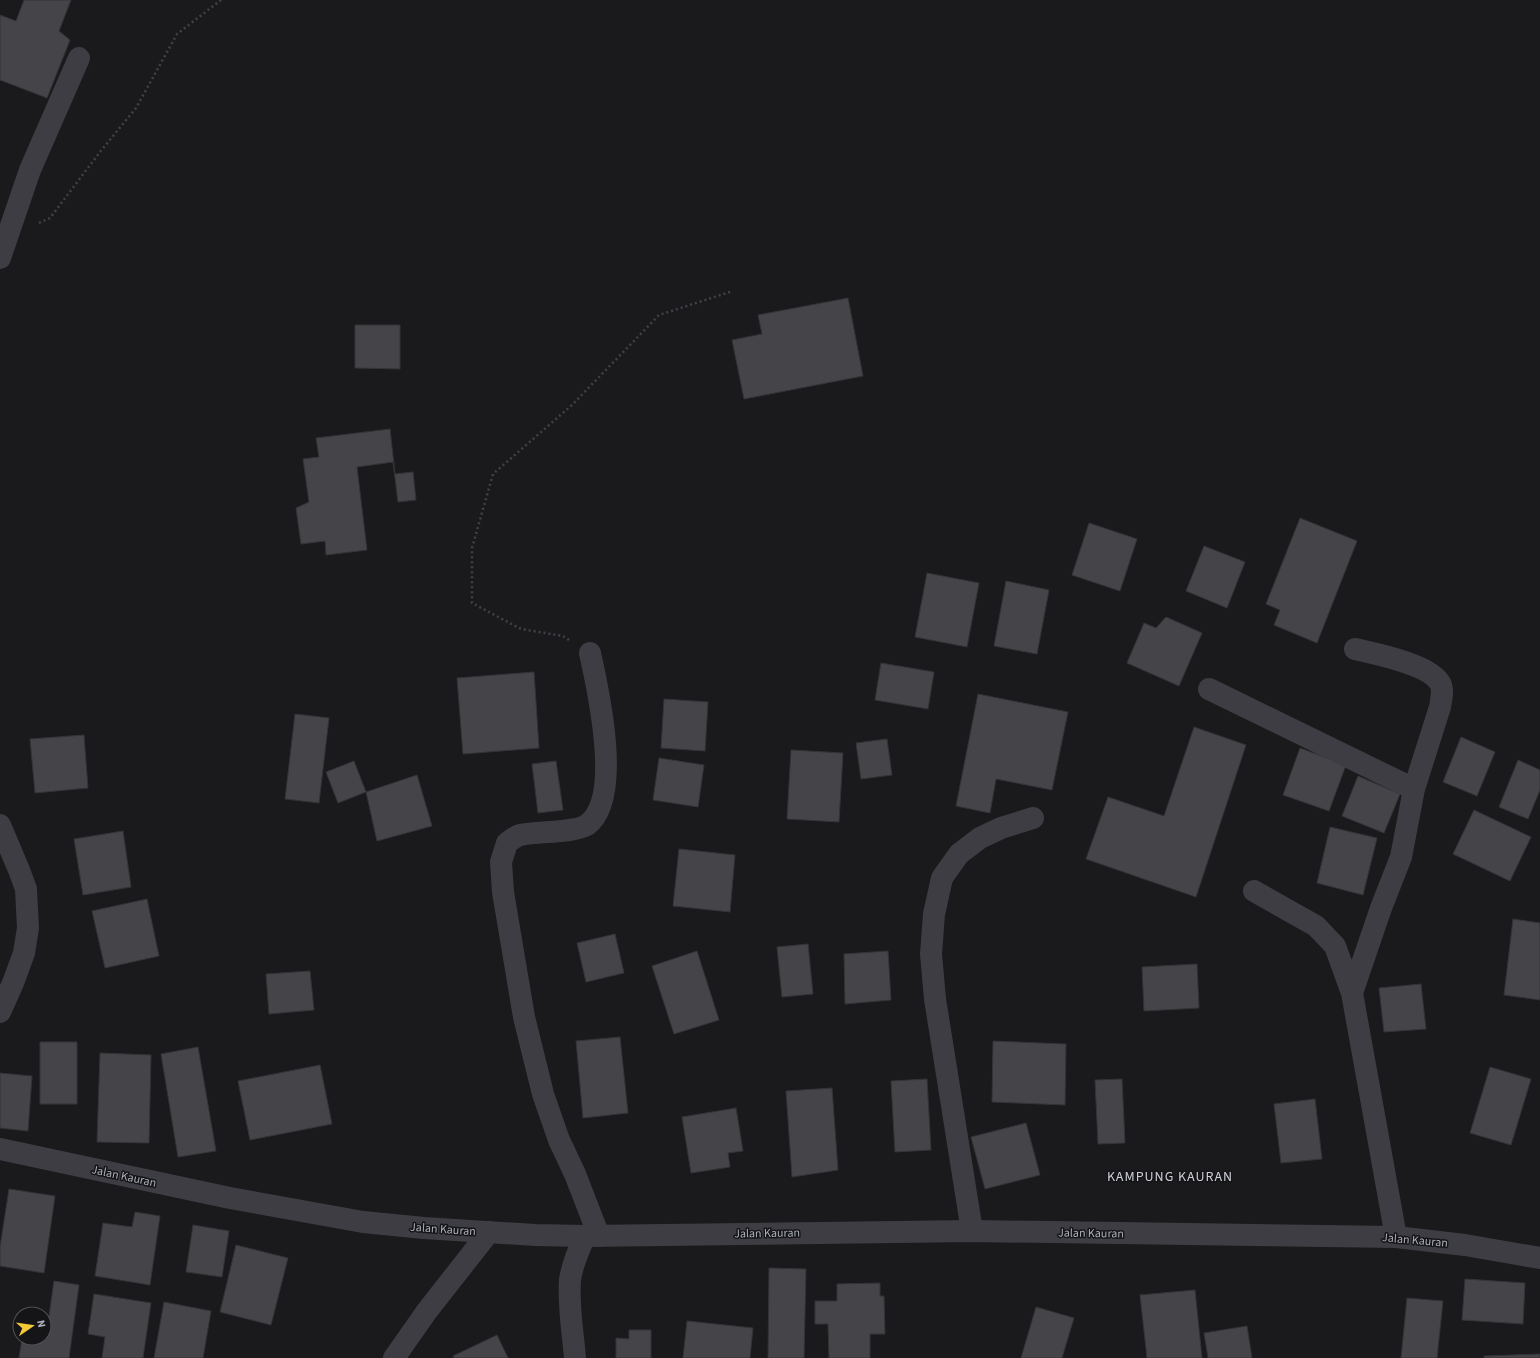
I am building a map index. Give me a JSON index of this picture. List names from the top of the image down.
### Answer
{
  "streets": {
    "street": ["Jalan Kauran"]
  },
  "districts": ["KAMPUNG KAURAN"],
  "north": "right"
}
